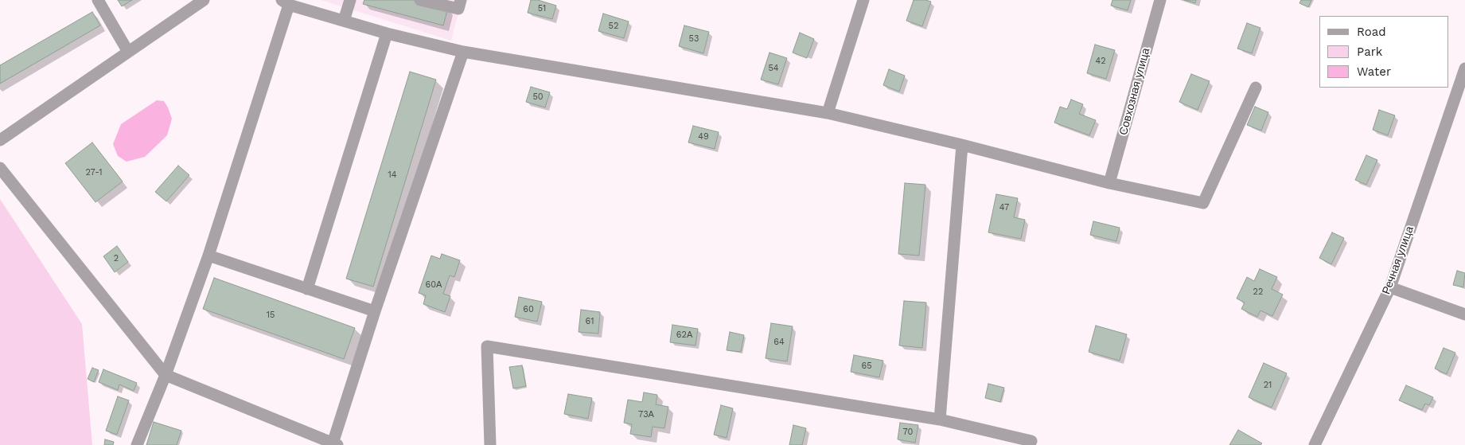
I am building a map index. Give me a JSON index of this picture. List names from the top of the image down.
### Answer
{
  "streets": {
    "street": ["Совхозная улица", "Речная улица"]
  },
  "house_numbers": [
    "51",
    "52",
    "53",
    "42",
    "54",
    "50",
    "49",
    "27-1",
    "14",
    "47",
    "2",
    "60А",
    "22",
    "60",
    "15",
    "61",
    "62А",
    "64",
    "65",
    "21",
    "73А",
    "70"
  ],
  "legend": ["Road", "Park", "Water"]
}
